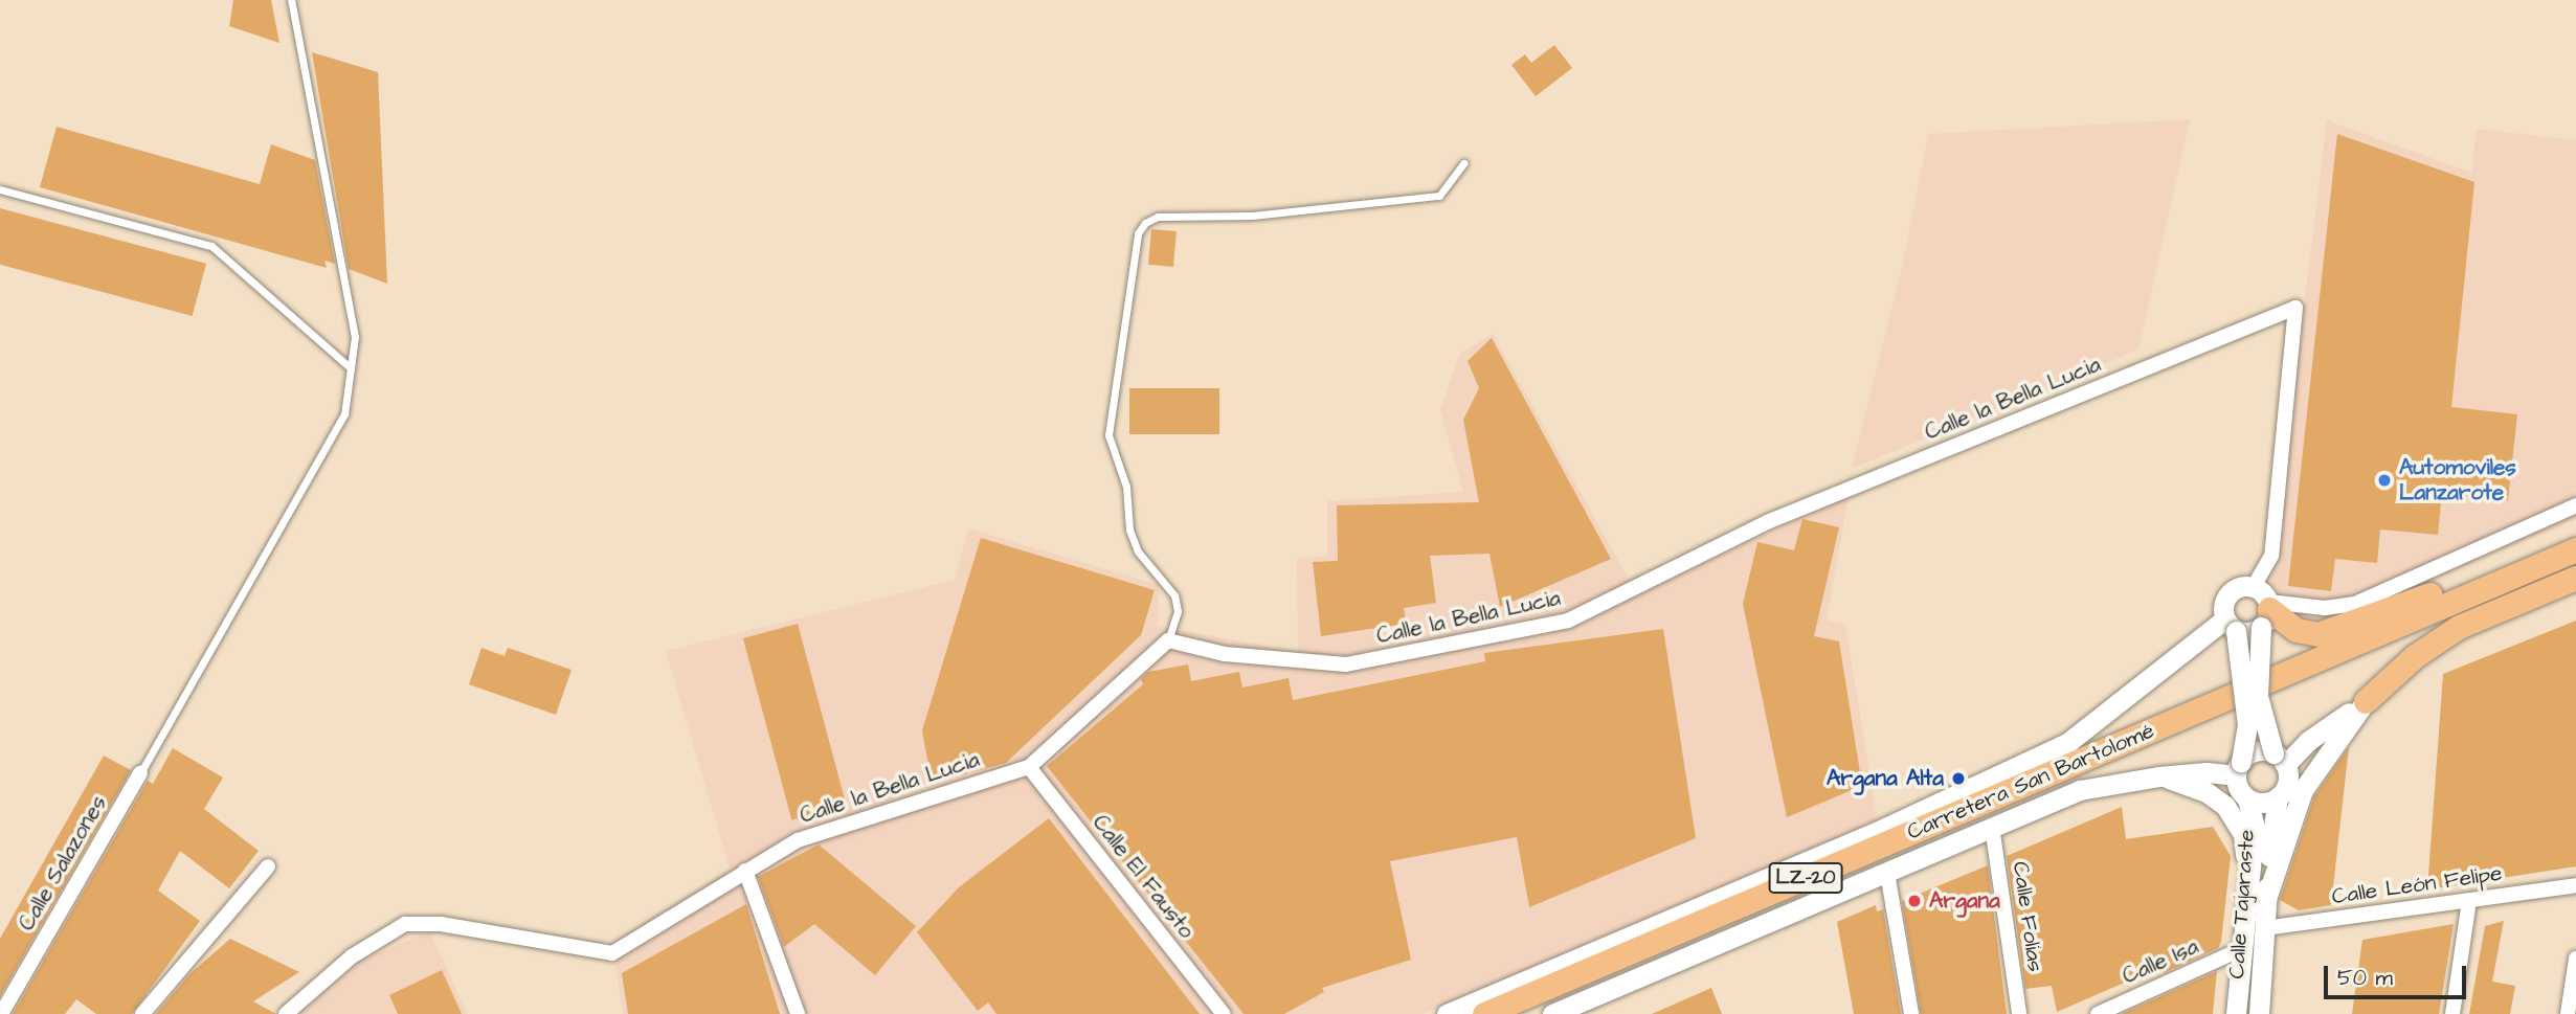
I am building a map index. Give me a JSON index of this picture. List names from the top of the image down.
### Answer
{
  "streets": {
    "main road": ["Carretera San Bartolomé", "LZ-20"],
    "street": [
      "Calle la Bella Lucia",
      "Calle Salazones",
      "Calle El Fausto",
      "Calle León Felipe",
      "Calle Tajaraste",
      "Calle Folias",
      "Calle Isa"
    ]
  },
  "crossings": [
    ["Calle la Bella Lucia", "Calle El Fausto"],
    ["Carretera San Bartolomé", "Calle Tajaraste"],
    ["Carretera San Bartolomé", "Calle Folias"],
    ["Calle León Felipe", "Calle Tajaraste"],
    ["Calle Tajaraste", "Calle Isa"]
  ],
  "places": ["Automoviles Lanzarote", "Argana Alta", "Argana"],
  "scale_bar": "50 m"
}
